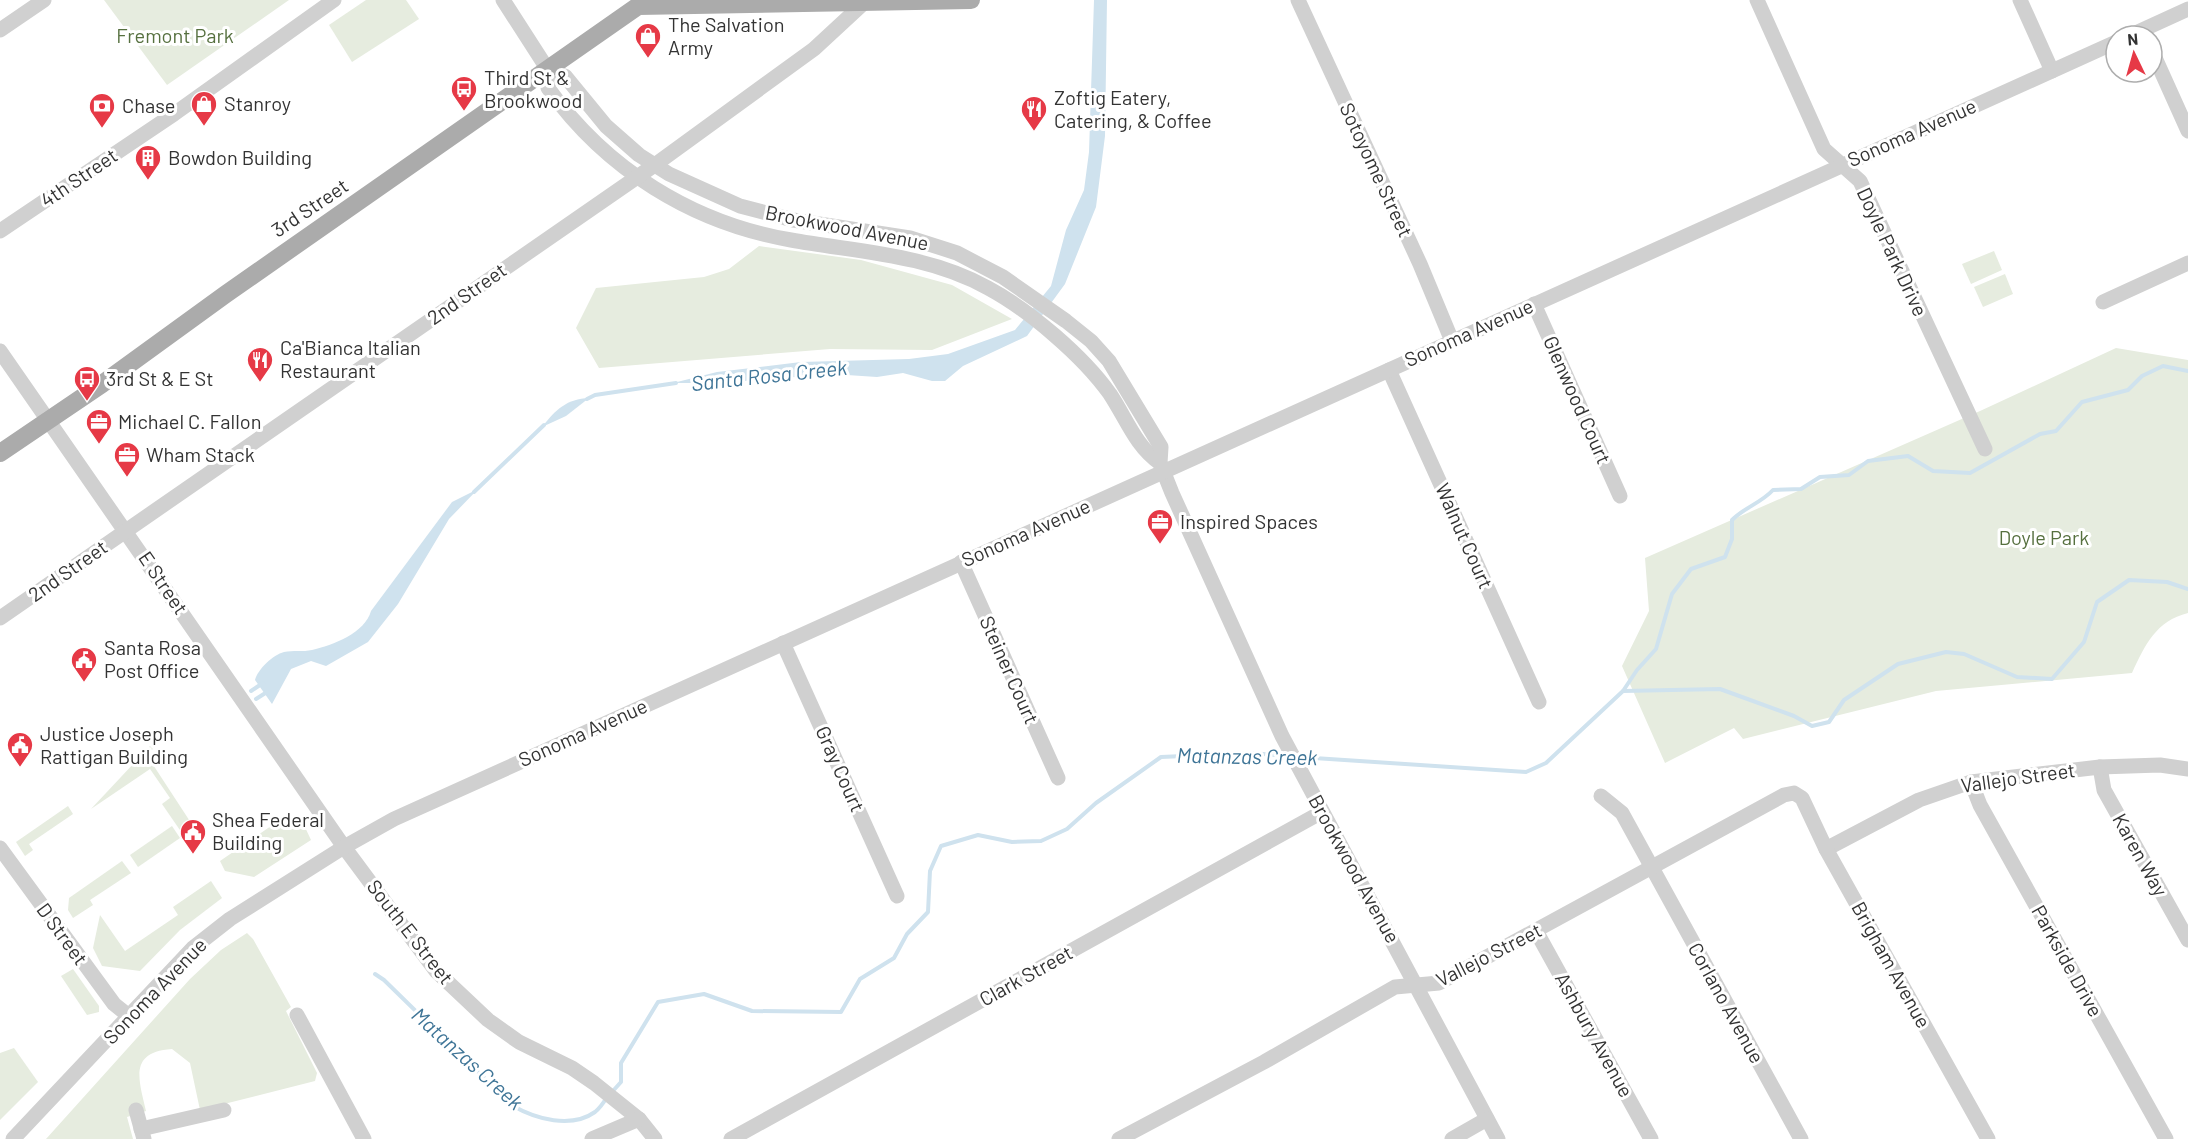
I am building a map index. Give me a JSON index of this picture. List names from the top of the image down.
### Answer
{
  "streets": {
    "main road": ["3rd Street"],
    "street": [
      "Sonoma Avenue",
      "Sotoyome Street",
      "4th Street",
      "Brookwood Avenue",
      "Doyle Park Drive",
      "2nd Street",
      "Glenwood Court",
      "Walnut Court",
      "E Street",
      "Steiner Court",
      "Gray Court",
      "Vallejo Street",
      "Karen Way",
      "South E Street",
      "D Street",
      "Parkside Drive",
      "Brigham Avenue",
      "Clark Street",
      "Corlano Avenue",
      "Ashbury Avenue"
    ]
  },
  "crossings": [
    ["Sonoma Avenue", "Sotoyome Street"],
    ["Sonoma Avenue", "Brookwood Avenue"],
    ["Sonoma Avenue", "Doyle Park Drive"],
    ["Sonoma Avenue", "Glenwood Court"],
    ["Sonoma Avenue", "Walnut Court"],
    ["Sonoma Avenue", "E Street"],
    ["Sonoma Avenue", "Steiner Court"],
    ["Sonoma Avenue", "Gray Court"],
    ["Sonoma Avenue", "South E Street"],
    ["Sonoma Avenue", "D Street"],
    ["3rd Street", "Brookwood Avenue"],
    ["3rd Street", "E Street"],
    ["Brookwood Avenue", "2nd Street"],
    ["Brookwood Avenue", "Vallejo Street"],
    ["Brookwood Avenue", "Clark Street"],
    ["2nd Street", "E Street"],
    ["E Street", "South E Street"],
    ["Vallejo Street", "Karen Way"],
    ["Vallejo Street", "Parkside Drive"],
    ["Vallejo Street", "Brigham Avenue"],
    ["Vallejo Street", "Corlano Avenue"],
    ["Vallejo Street", "Ashbury Avenue"]
  ],
  "water": ["Santa Rosa Creek", "Matanzas Creek"],
  "parks": ["Fremont Park", "Doyle Park"],
  "places": {
    "shop": ["The Salvation Army", "Stanroy"],
    "bus stop": ["Third St & Brookwood", "3rd St & E St"],
    "bank": ["Chase"],
    "restaurant": ["Zoftig Eatery, Catering, & Coffee", "Ca'Bianca Italian Restaurant"],
    "building": ["Bowdon Building"],
    "office": ["Michael C. Fallon", "Wham Stack", "Inspired Spaces"],
    "public building": ["Santa Rosa Post Office", "Justice Joseph Rattigan Building", "Shea Federal Building"]
  },
  "north": "top"
}
